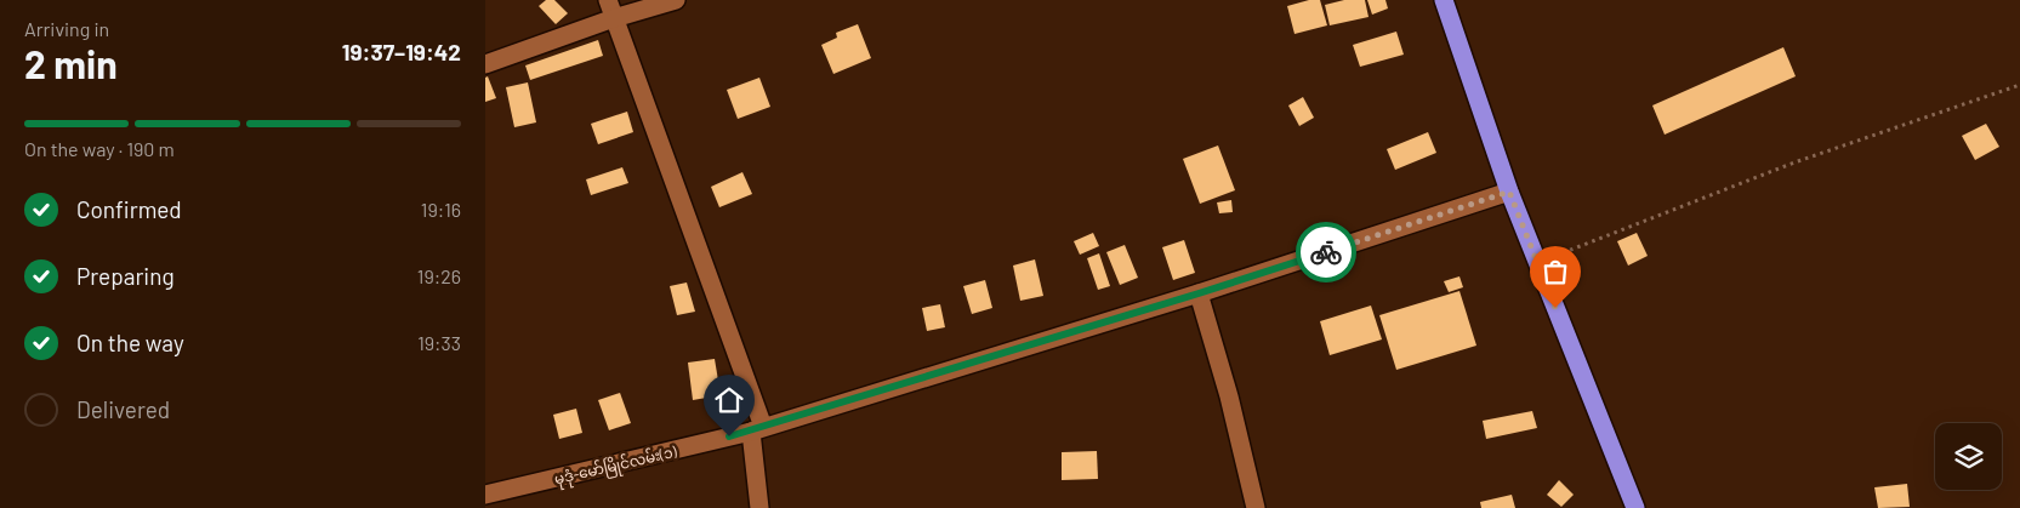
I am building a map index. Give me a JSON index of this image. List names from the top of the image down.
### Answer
{
  "streets": {
    "street": ["မုဒုံ-မော်မြိုင်လမ်း(၁)"]
  },
  "page": {
    "heading": ["2 min", "Arriving in", "19:37–19:42"],
    "bar": "On the way · 190 m",
    "list": [
      ["Confirmed", "19:16"],
      ["Preparing", "19:26"],
      ["On the way", "19:33"],
      "Delivered"
    ]
  }
}
